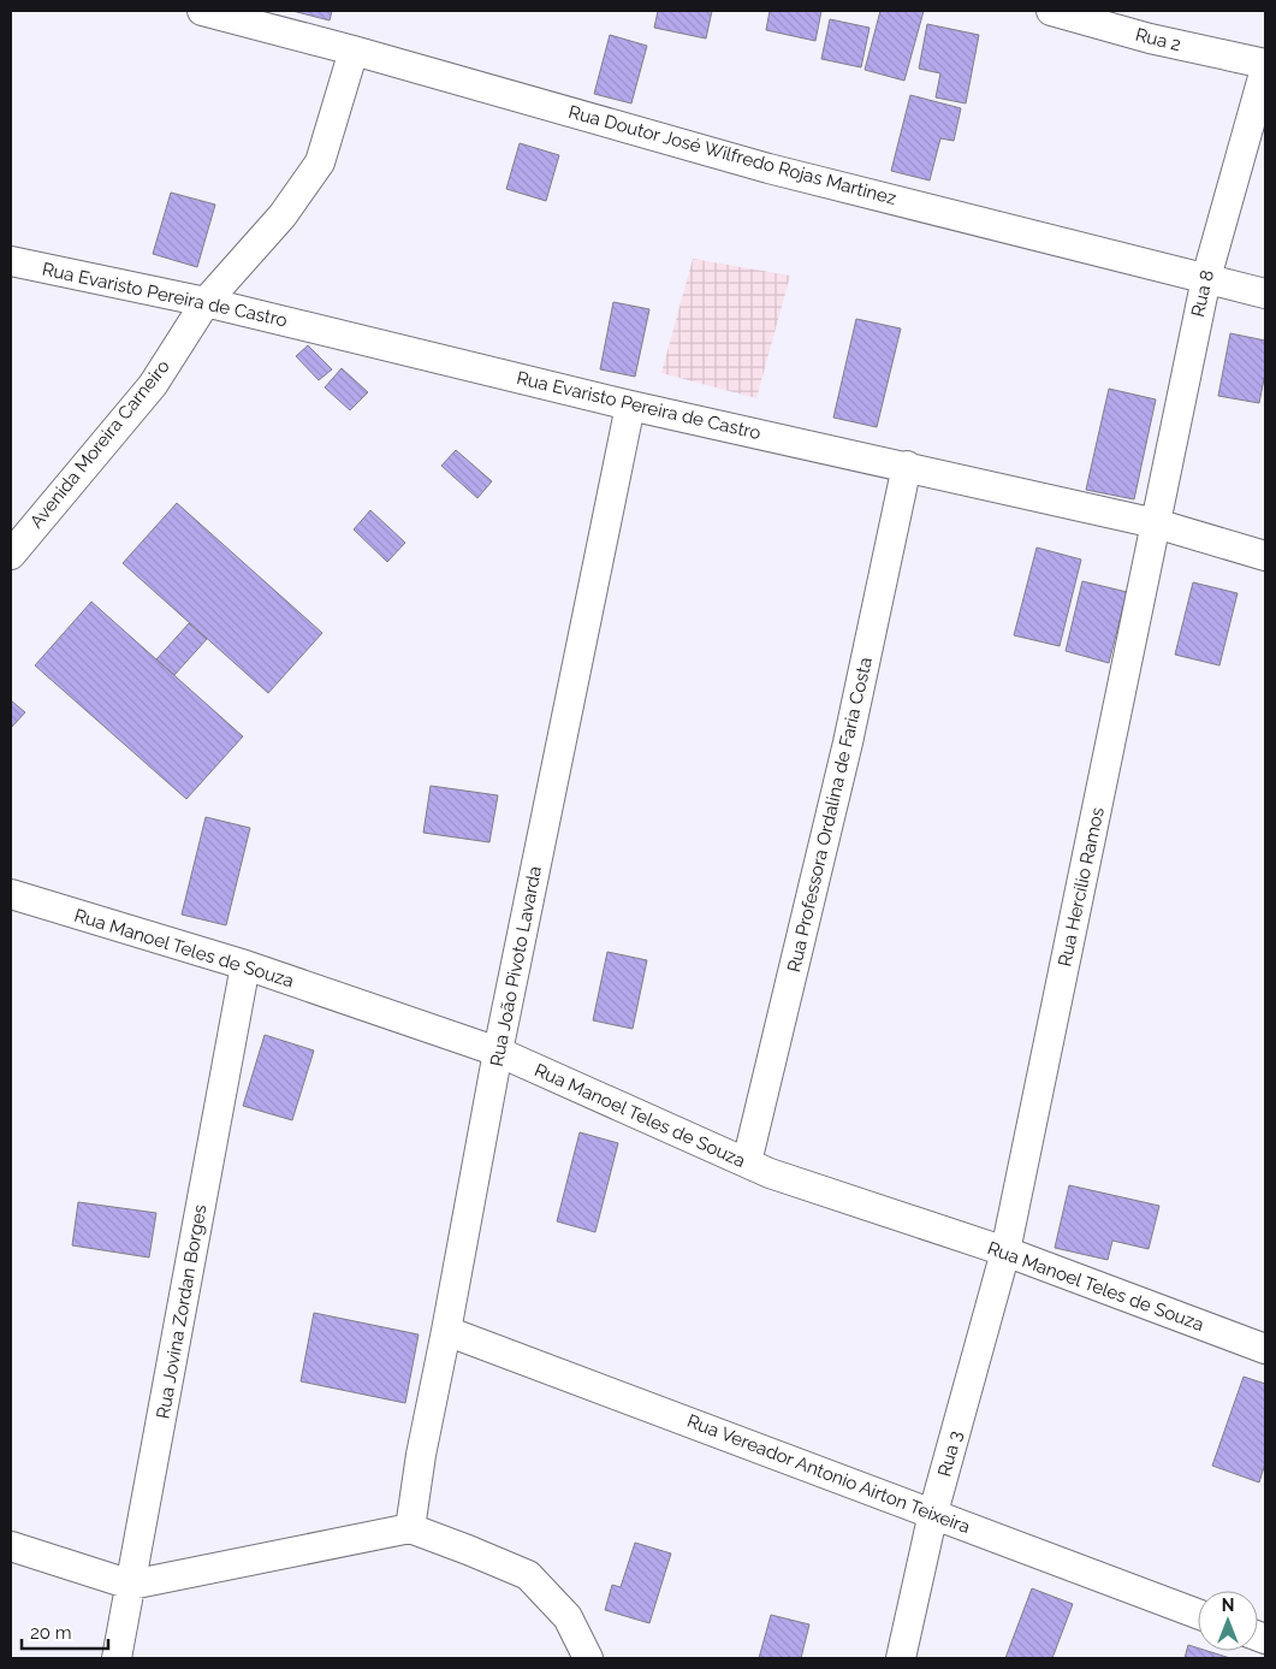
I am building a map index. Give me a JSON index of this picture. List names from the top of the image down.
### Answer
{
  "streets": {
    "street": [
      "Rua 2",
      "Rua Doutor José Wilfredo Rojas Martinez",
      "Rua 8",
      "Rua Evaristo Pereira de Castro",
      "Avenida Moreira Carneiro",
      "Rua Professora Ordalina de Faria Costa",
      "Rua Hercílio Ramos",
      "Rua Manoel Teles de Souza",
      "Rua João Pivoto Lavarda",
      "Rua Jovina Zordan Borges",
      "Rua 3",
      "Rua Vereador Antonio Airton Teixeira"
    ]
  },
  "crossings": [
    ["Rua 2", "Rua 8"],
    ["Rua Doutor José Wilfredo Rojas Martinez", "Rua 8"],
    ["Rua Doutor José Wilfredo Rojas Martinez", "Avenida Moreira Carneiro"],
    ["Rua 8", "Rua Evaristo Pereira de Castro"],
    ["Rua 8", "Rua Hercílio Ramos"],
    ["Rua Evaristo Pereira de Castro", "Avenida Moreira Carneiro"],
    ["Rua Evaristo Pereira de Castro", "Rua Professora Ordalina de Faria Costa"],
    ["Rua Evaristo Pereira de Castro", "Rua Hercílio Ramos"],
    ["Rua Evaristo Pereira de Castro", "Rua João Pivoto Lavarda"],
    ["Rua Professora Ordalina de Faria Costa", "Rua Manoel Teles de Souza"],
    ["Rua Hercílio Ramos", "Rua Manoel Teles de Souza"],
    ["Rua Hercílio Ramos", "Rua 3"],
    ["Rua Manoel Teles de Souza", "Rua João Pivoto Lavarda"],
    ["Rua Manoel Teles de Souza", "Rua Jovina Zordan Borges"],
    ["Rua Manoel Teles de Souza", "Rua 3"],
    ["Rua João Pivoto Lavarda", "Rua Vereador Antonio Airton Teixeira"],
    ["Rua 3", "Rua Vereador Antonio Airton Teixeira"]
  ],
  "scale_bar": "20 m",
  "north": "top"
}
